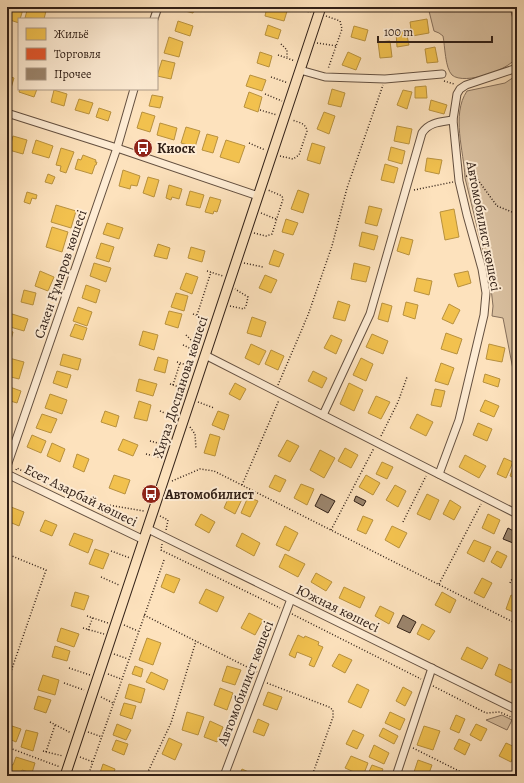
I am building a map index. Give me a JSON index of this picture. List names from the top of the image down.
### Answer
{
  "streets": {
    "main road": ["Хиуаз Доспанова көшесі"],
    "street": [
      "Автомобилист көшесі",
      "Сакен Ғұмаров көшесі",
      "Есет Азарбай көшесі",
      "Южная көшесі"
    ]
  },
  "crossings": [
    ["Автомобилист көшесі", "Южная көшесі"],
    ["Хиуаз Доспанова көшесі", "Есет Азарбай көшесі"],
    ["Хиуаз Доспанова көшесі", "Южная көшесі"]
  ],
  "places": {
    "bus stop": ["Киоск", "Автомобилист"]
  },
  "legend": ["Жильё", "Торговля", "Прочее"],
  "scale_bar": "100 m"
}
